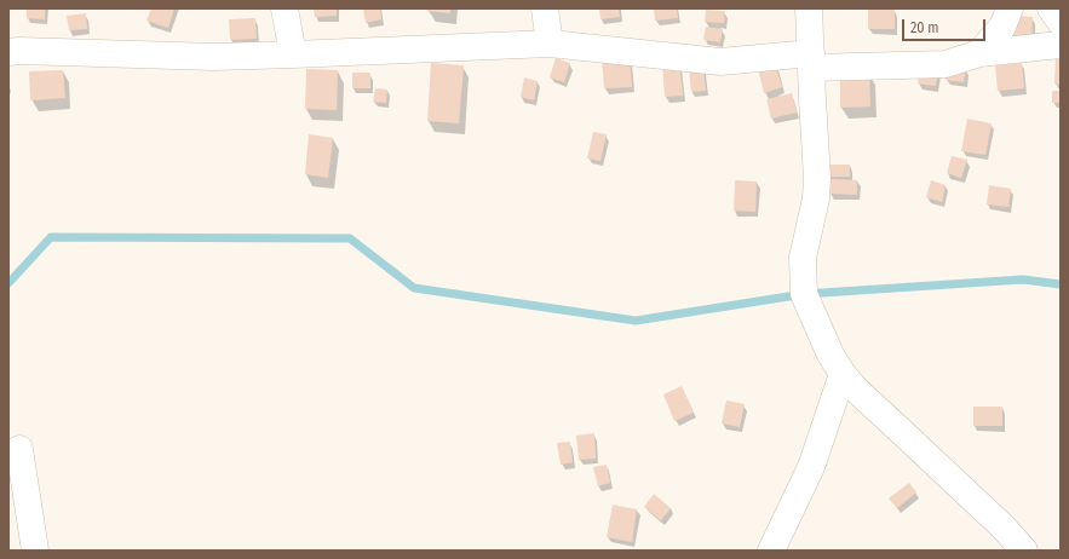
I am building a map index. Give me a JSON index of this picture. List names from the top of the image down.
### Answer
{
  "scale_bar": "20 m"
}
